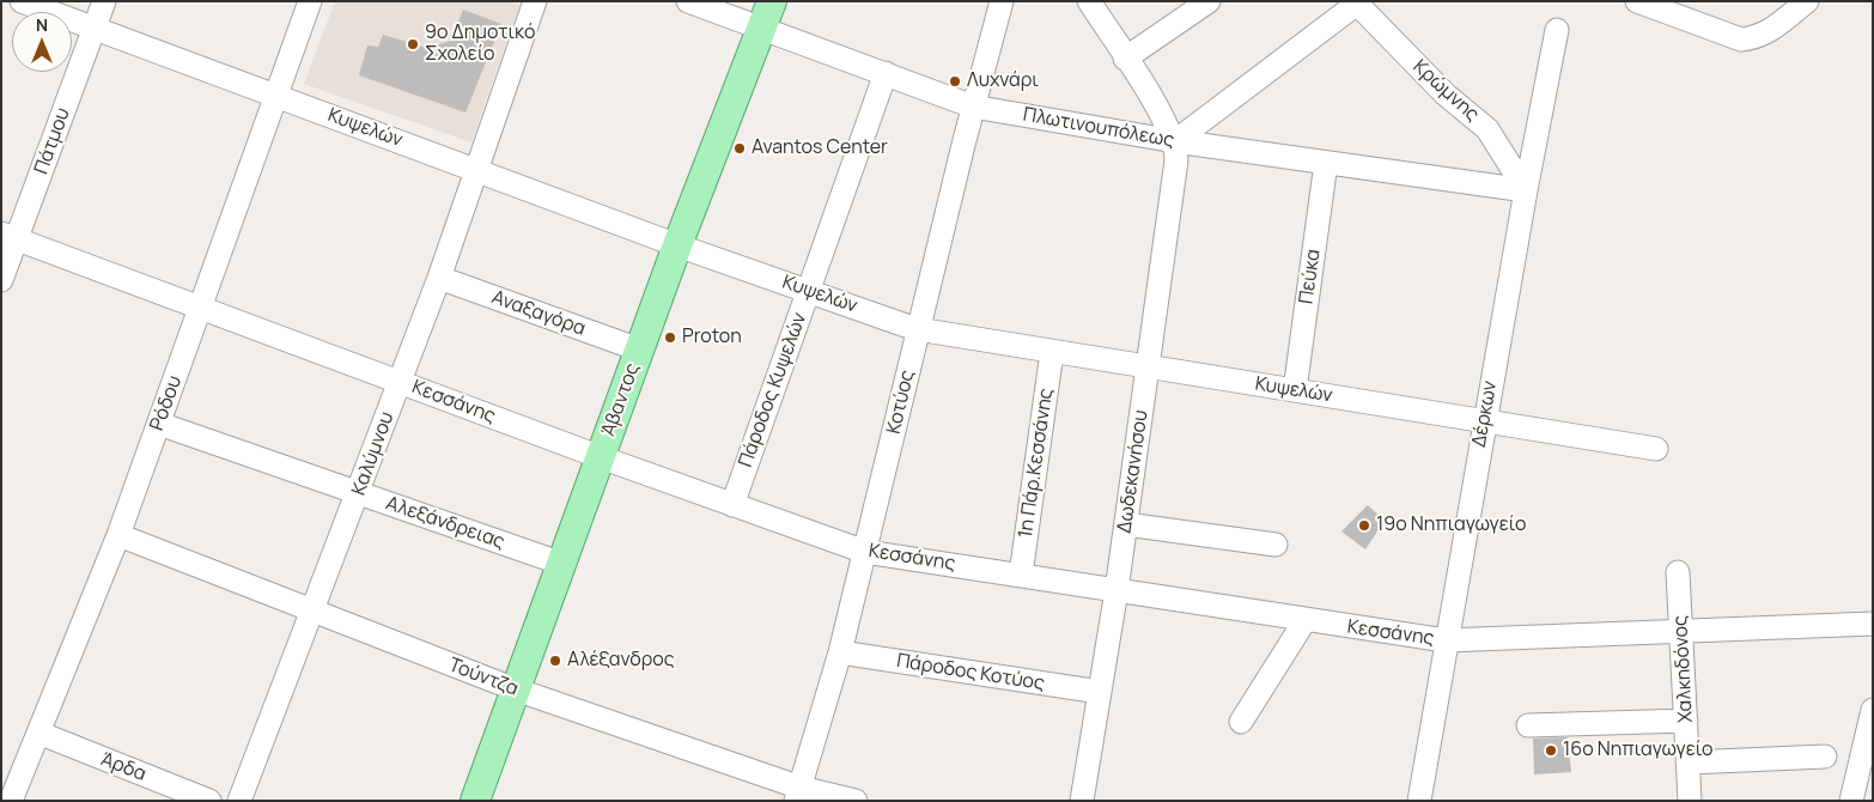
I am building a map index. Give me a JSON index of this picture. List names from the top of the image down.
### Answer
{
  "streets": {
    "main road": ["Άβαντος"],
    "street": [
      "Κρώμνης",
      "Κυψελών",
      "Πλωτινουπόλεως",
      "Πάτμου",
      "Πεύκα",
      "Αναξαγόρα",
      "Πάροδος Κυψελών",
      "Κεσσάνης",
      "Κοτύος",
      "Ρόδου",
      "Δέρκων",
      "Καλύμνου",
      "1η Πάρ.Κεσσάνης",
      "Δωδεκανήσου",
      "Αλεξάνδρειας",
      "Χαλκηδόνος",
      "Πάροδος Κοτύος",
      "Τούντζα",
      "Άρδα"
    ]
  },
  "crossings": [
    ["Κρώμνης", "Πλωτινουπόλεως"],
    ["Κρώμνης", "Δέρκων"],
    ["Κυψελών", "Πάτμου"],
    ["Κυψελών", "Πεύκα"],
    ["Κυψελών", "Πάροδος Κυψελών"],
    ["Κυψελών", "Άβαντος"],
    ["Κυψελών", "Κοτύος"],
    ["Κυψελών", "Ρόδου"],
    ["Κυψελών", "Δέρκων"],
    ["Κυψελών", "Καλύμνου"],
    ["Κυψελών", "1η Πάρ.Κεσσάνης"],
    ["Κυψελών", "Δωδεκανήσου"],
    ["Πλωτινουπόλεως", "Πεύκα"],
    ["Πλωτινουπόλεως", "Πάροδος Κυψελών"],
    ["Πλωτινουπόλεως", "Άβαντος"],
    ["Πλωτινουπόλεως", "Κοτύος"],
    ["Πλωτινουπόλεως", "Δέρκων"],
    ["Πλωτινουπόλεως", "Δωδεκανήσου"],
    ["Πάτμου", "Κεσσάνης"],
    ["Αναξαγόρα", "Άβαντος"],
    ["Αναξαγόρα", "Καλύμνου"],
    ["Πάροδος Κυψελών", "Κεσσάνης"],
    ["Άβαντος", "Κεσσάνης"],
    ["Άβαντος", "Αλεξάνδρειας"],
    ["Άβαντος", "Τούντζα"],
    ["Κεσσάνης", "Κοτύος"],
    ["Κεσσάνης", "Ρόδου"],
    ["Κεσσάνης", "Δέρκων"],
    ["Κεσσάνης", "Καλύμνου"],
    ["Κεσσάνης", "1η Πάρ.Κεσσάνης"],
    ["Κεσσάνης", "Δωδεκανήσου"],
    ["Κεσσάνης", "Χαλκηδόνος"],
    ["Κοτύος", "Πάροδος Κοτύος"],
    ["Κοτύος", "Τούντζα"],
    ["Ρόδου", "Αλεξάνδρειας"],
    ["Ρόδου", "Τούντζα"],
    ["Ρόδου", "Άρδα"],
    ["Καλύμνου", "Αλεξάνδρειας"],
    ["Καλύμνου", "Τούντζα"],
    ["Δωδεκανήσου", "Πάροδος Κοτύος"]
  ],
  "places": [
    "9ο Δημοτικό Σχολείο",
    "Λυχνάρι",
    "Avantos Center",
    "Proton",
    "19ο Νηπιαγωγείο",
    "Αλέξανδρος",
    "16ο Νηπιαγωγείο"
  ],
  "north": "top"
}
